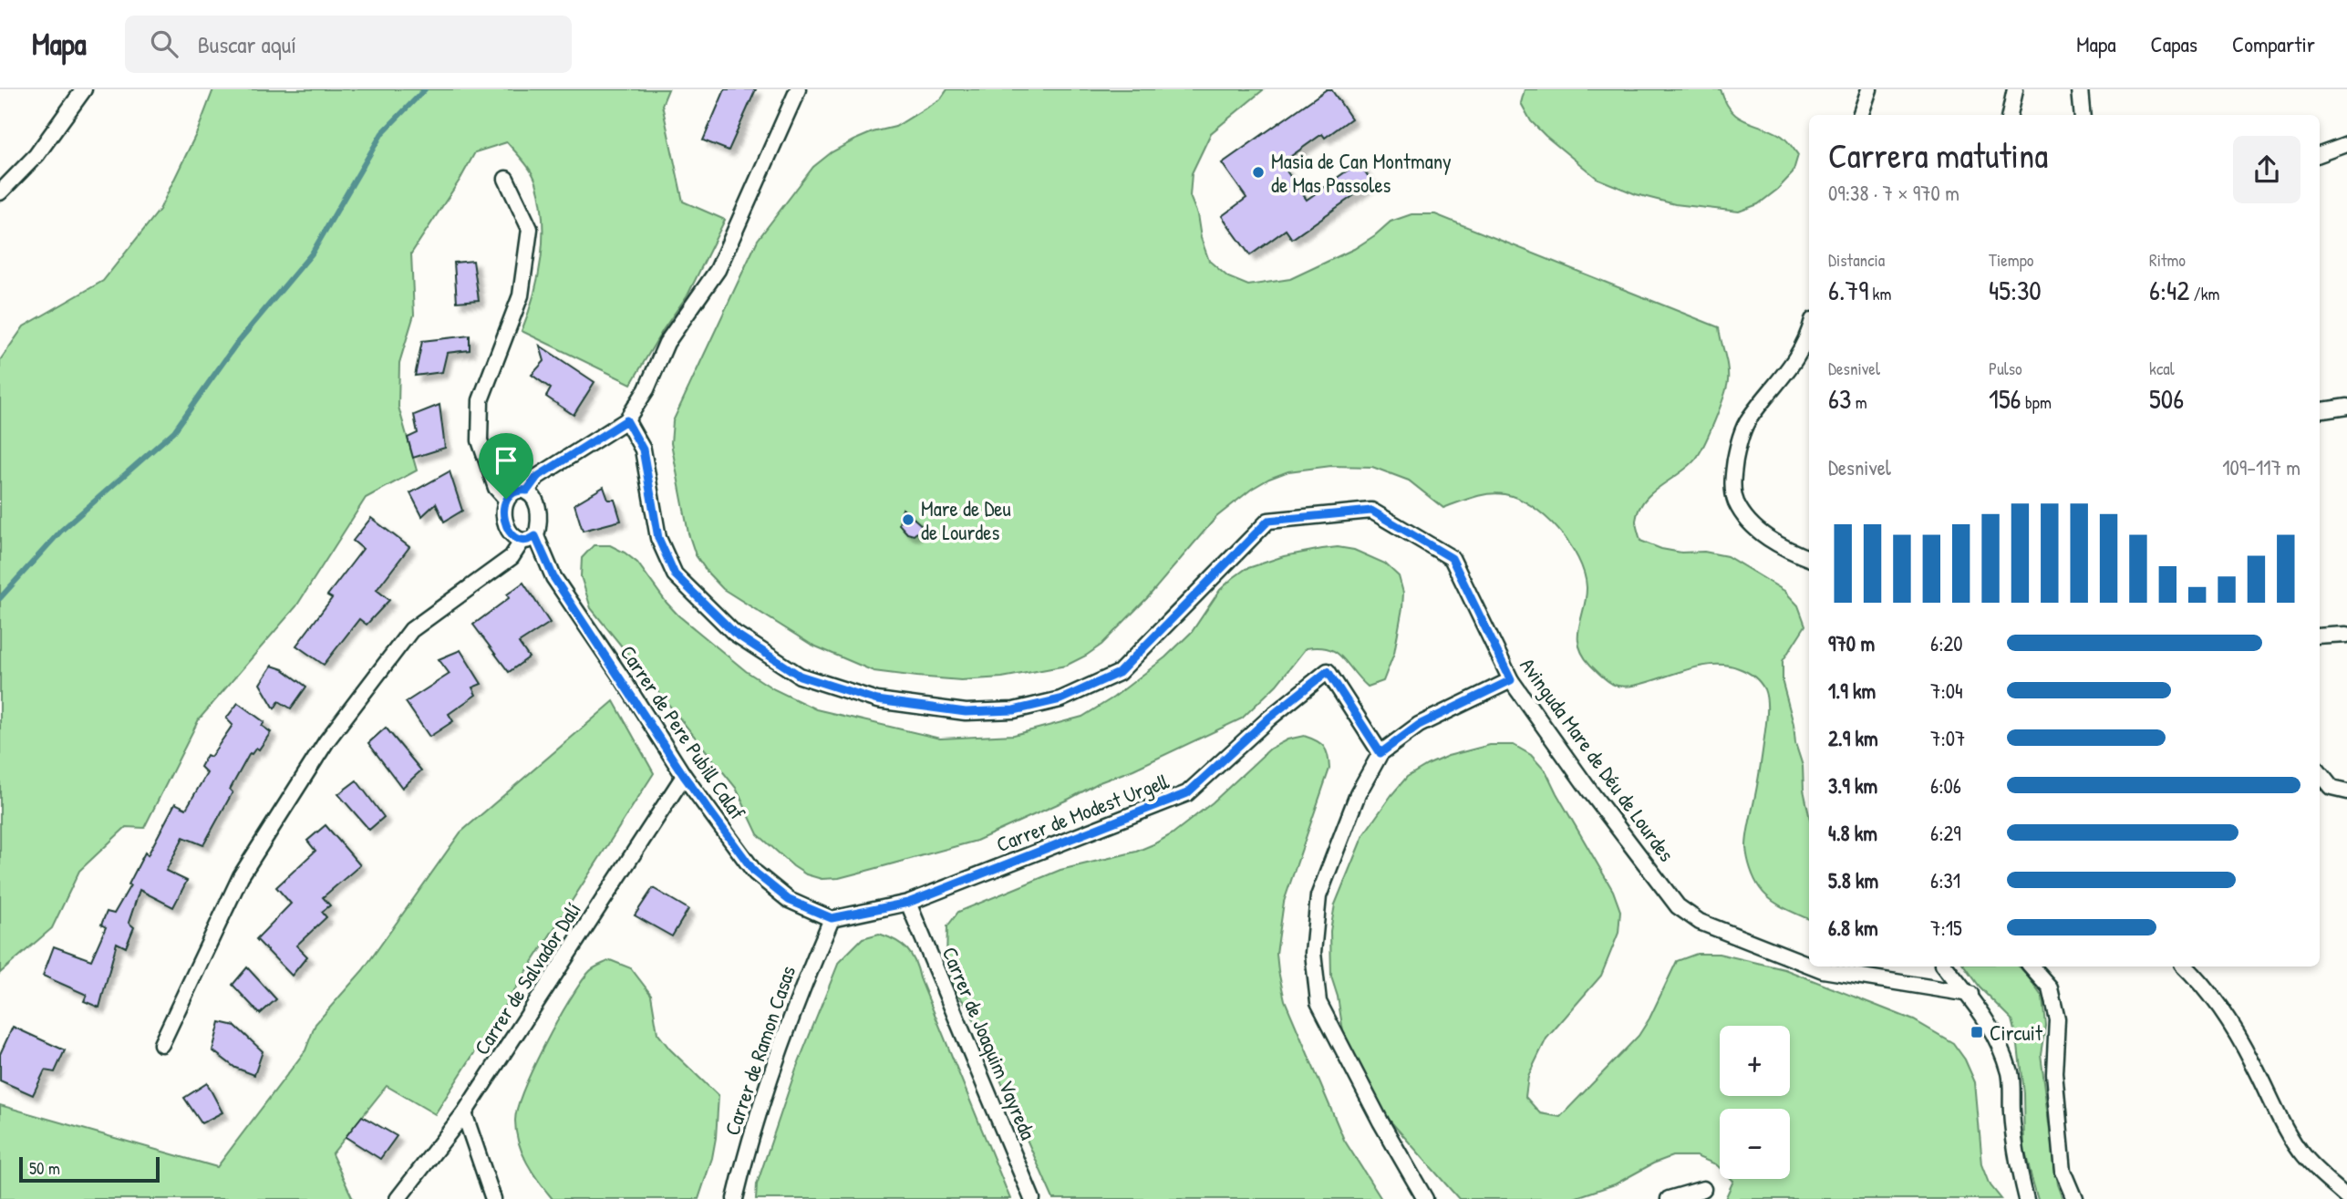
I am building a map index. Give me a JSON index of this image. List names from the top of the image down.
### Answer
{
  "streets": {
    "street": [
      "Carrer de Pere Pubill Calaf",
      "Avinguda Mare de Déu de Lourdes",
      "Carrer de Modest Urgell",
      "Carrer de Salvador Dalí",
      "Carrer de Joaquim Vayreda",
      "Carrer de Ramon Casas"
    ]
  },
  "crossings": [
    ["Carrer de Pere Pubill Calaf", "Carrer de Modest Urgell"],
    ["Carrer de Pere Pubill Calaf", "Carrer de Salvador Dalí"],
    ["Carrer de Pere Pubill Calaf", "Carrer de Ramon Casas"],
    ["Carrer de Modest Urgell", "Carrer de Joaquim Vayreda"],
    ["Carrer de Modest Urgell", "Carrer de Ramon Casas"]
  ],
  "places": {
    "other": ["Masia de Can Montmany de Mas Passoles", "Mare de Deu de Lourdes"],
    "transit": ["Circuit"]
  },
  "scale_bar": "50 m",
  "page": {
    "header": "Mapa",
    "search": "Buscar aquí",
    "nav": ["Mapa", "Capas", "Compartir"],
    "heading": ["Carrera matutina", "09:38 · 7 × 970 m"],
    "stats": [
      ["Distancia", "6.79 km"],
      ["Tiempo", "45:30"],
      ["Ritmo", "6:42 /km"],
      ["Desnivel", "63 m"],
      ["Pulso", "156 bpm"],
      ["kcal", "506"]
    ],
    "chart": ["Desnivel", "109–117 m"],
    "list": [
      {
        "name": "970 m",
        "note": "6:20"
      },
      {
        "name": "1.9 km",
        "note": "7:04"
      },
      {
        "name": "2.9 km",
        "note": "7:07"
      },
      {
        "name": "3.9 km",
        "note": "6:06"
      },
      {
        "name": "4.8 km",
        "note": "6:29"
      },
      {
        "name": "5.8 km",
        "note": "6:31"
      },
      {
        "name": "6.8 km",
        "note": "7:15"
      }
    ],
    "map_buttons": ["+", "−"],
    "scale": "50 m"
  }
}
